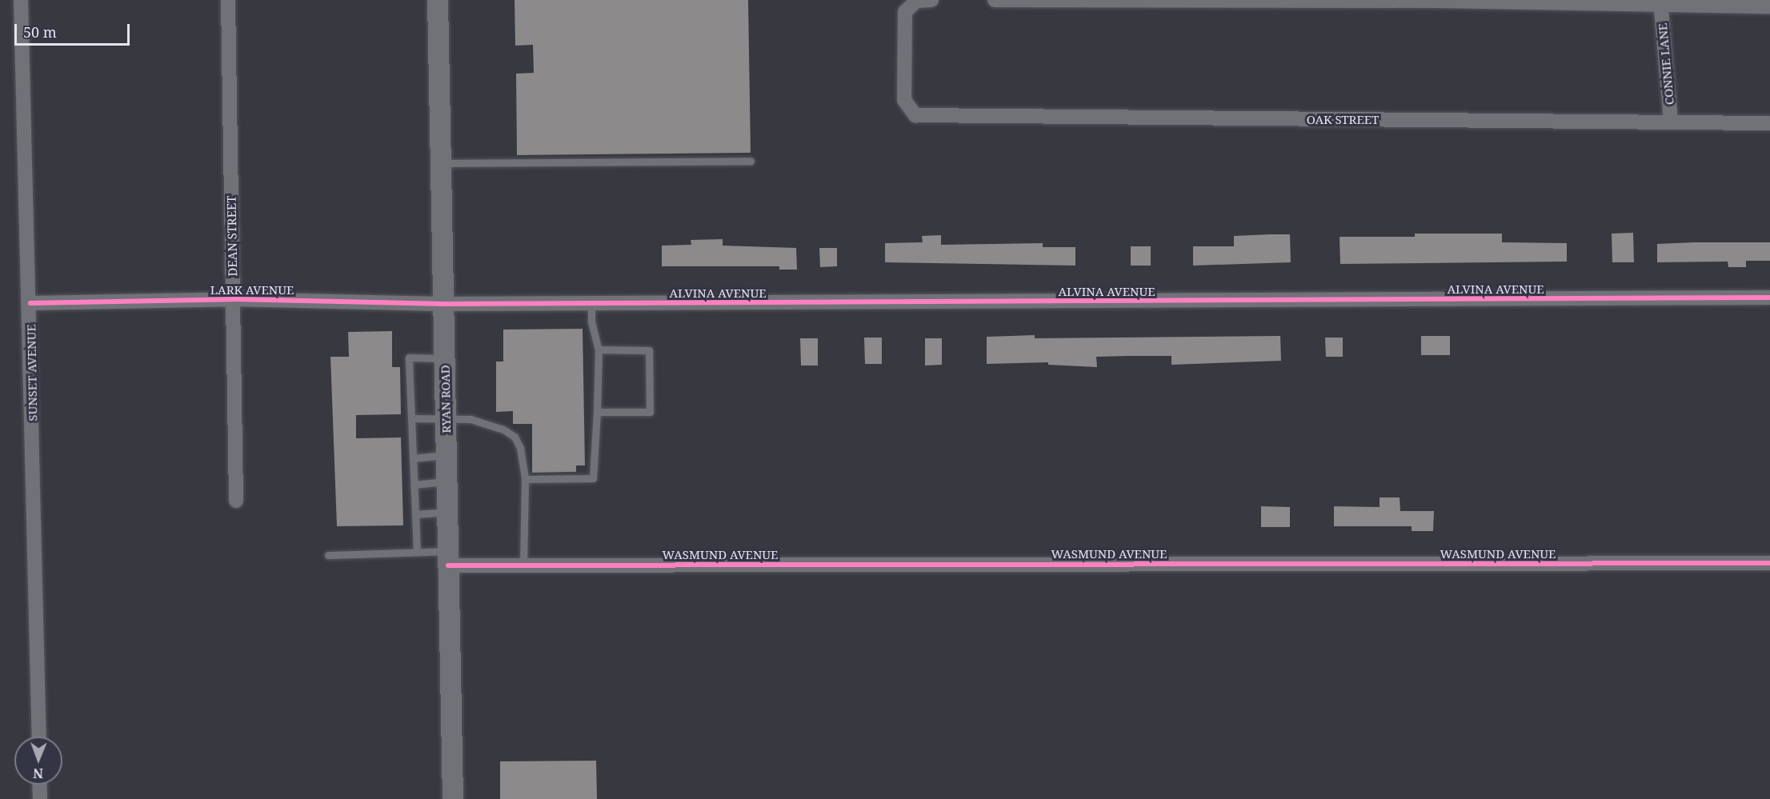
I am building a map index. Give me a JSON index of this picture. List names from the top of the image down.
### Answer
{
  "streets": {
    "main road": ["RYAN ROAD"],
    "street": [
      "CONNIE LANE",
      "OAK STREET",
      "DEAN STREET",
      "ALVINA AVENUE",
      "LARK AVENUE",
      "SUNSET AVENUE",
      "WASMUND AVENUE"
    ]
  },
  "crossings": [
    ["CONNIE LANE", "OAK STREET"],
    ["DEAN STREET", "LARK AVENUE"],
    ["ALVINA AVENUE", "LARK AVENUE"],
    ["ALVINA AVENUE", "RYAN ROAD"],
    ["LARK AVENUE", "SUNSET AVENUE"],
    ["LARK AVENUE", "RYAN ROAD"],
    ["RYAN ROAD", "WASMUND AVENUE"]
  ],
  "scale_bar": "50 m",
  "north": "bottom"
}
